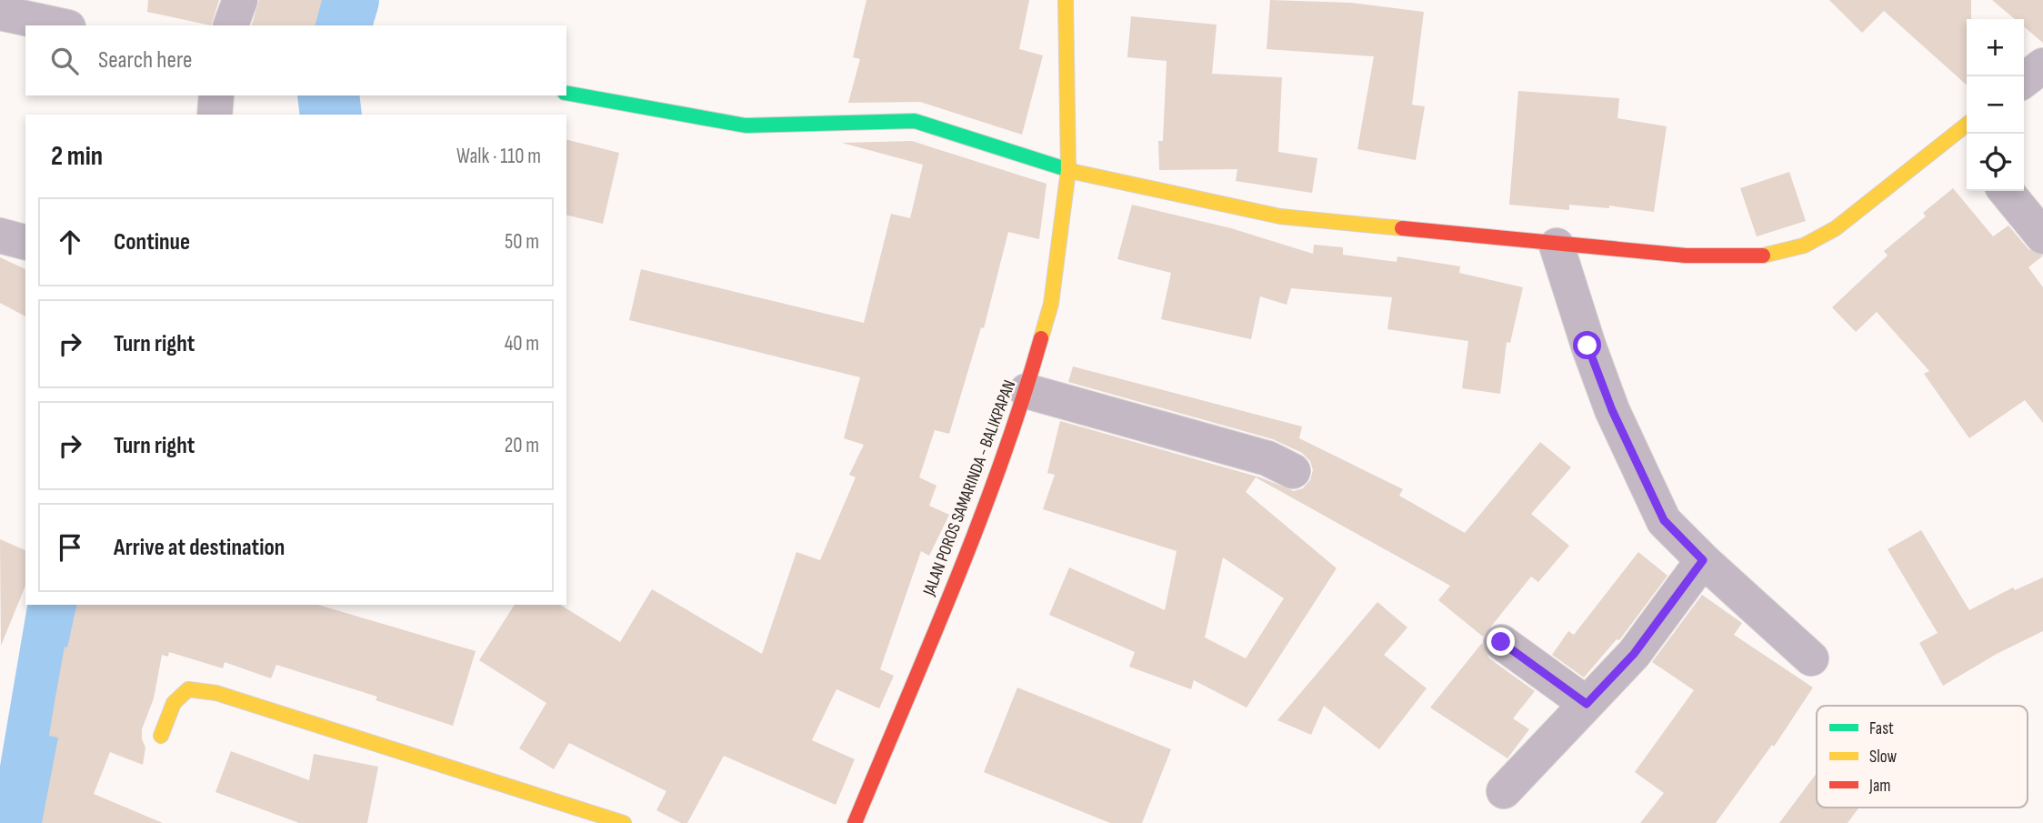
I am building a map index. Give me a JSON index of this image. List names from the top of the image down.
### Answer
{
  "streets": {
    "main road": ["JALAN POROS SAMARINDA - BALIKPAPAN"]
  },
  "legend": ["Fast", "Slow", "Jam"],
  "page": {
    "map_buttons": ["+", "−"],
    "search": "Search here",
    "heading": ["2 min", "Walk · 110 m"],
    "list": [
      ["Continue", "50 m"],
      ["Turn right", "40 m"],
      ["Turn right", "20 m"],
      "Arrive at destination"
    ]
  }
}
